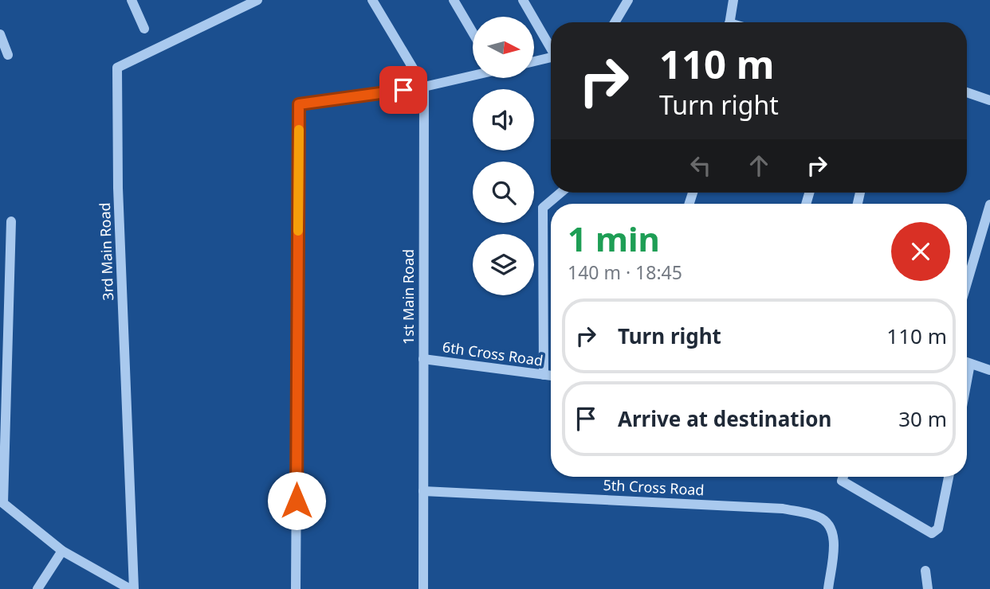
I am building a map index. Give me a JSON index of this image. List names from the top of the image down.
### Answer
{
  "streets": {
    "street": [
      "3rd Main Road",
      "1st Main Road",
      "6th Cross Road",
      "5th Cross Road"
    ]
  },
  "crossings": [
    ["1st Main Road", "6th Cross Road"],
    ["1st Main Road", "5th Cross Road"]
  ],
  "north": "right",
  "page": {
    "turn": ["110 m", "Turn right"],
    "heading": ["1 min", "140 m · 18:45"],
    "list": [
      {
        "name": "Turn right",
        "value": "110 m"
      },
      {
        "name": "Arrive at destination",
        "value": "30 m"
      }
    ]
  }
}
